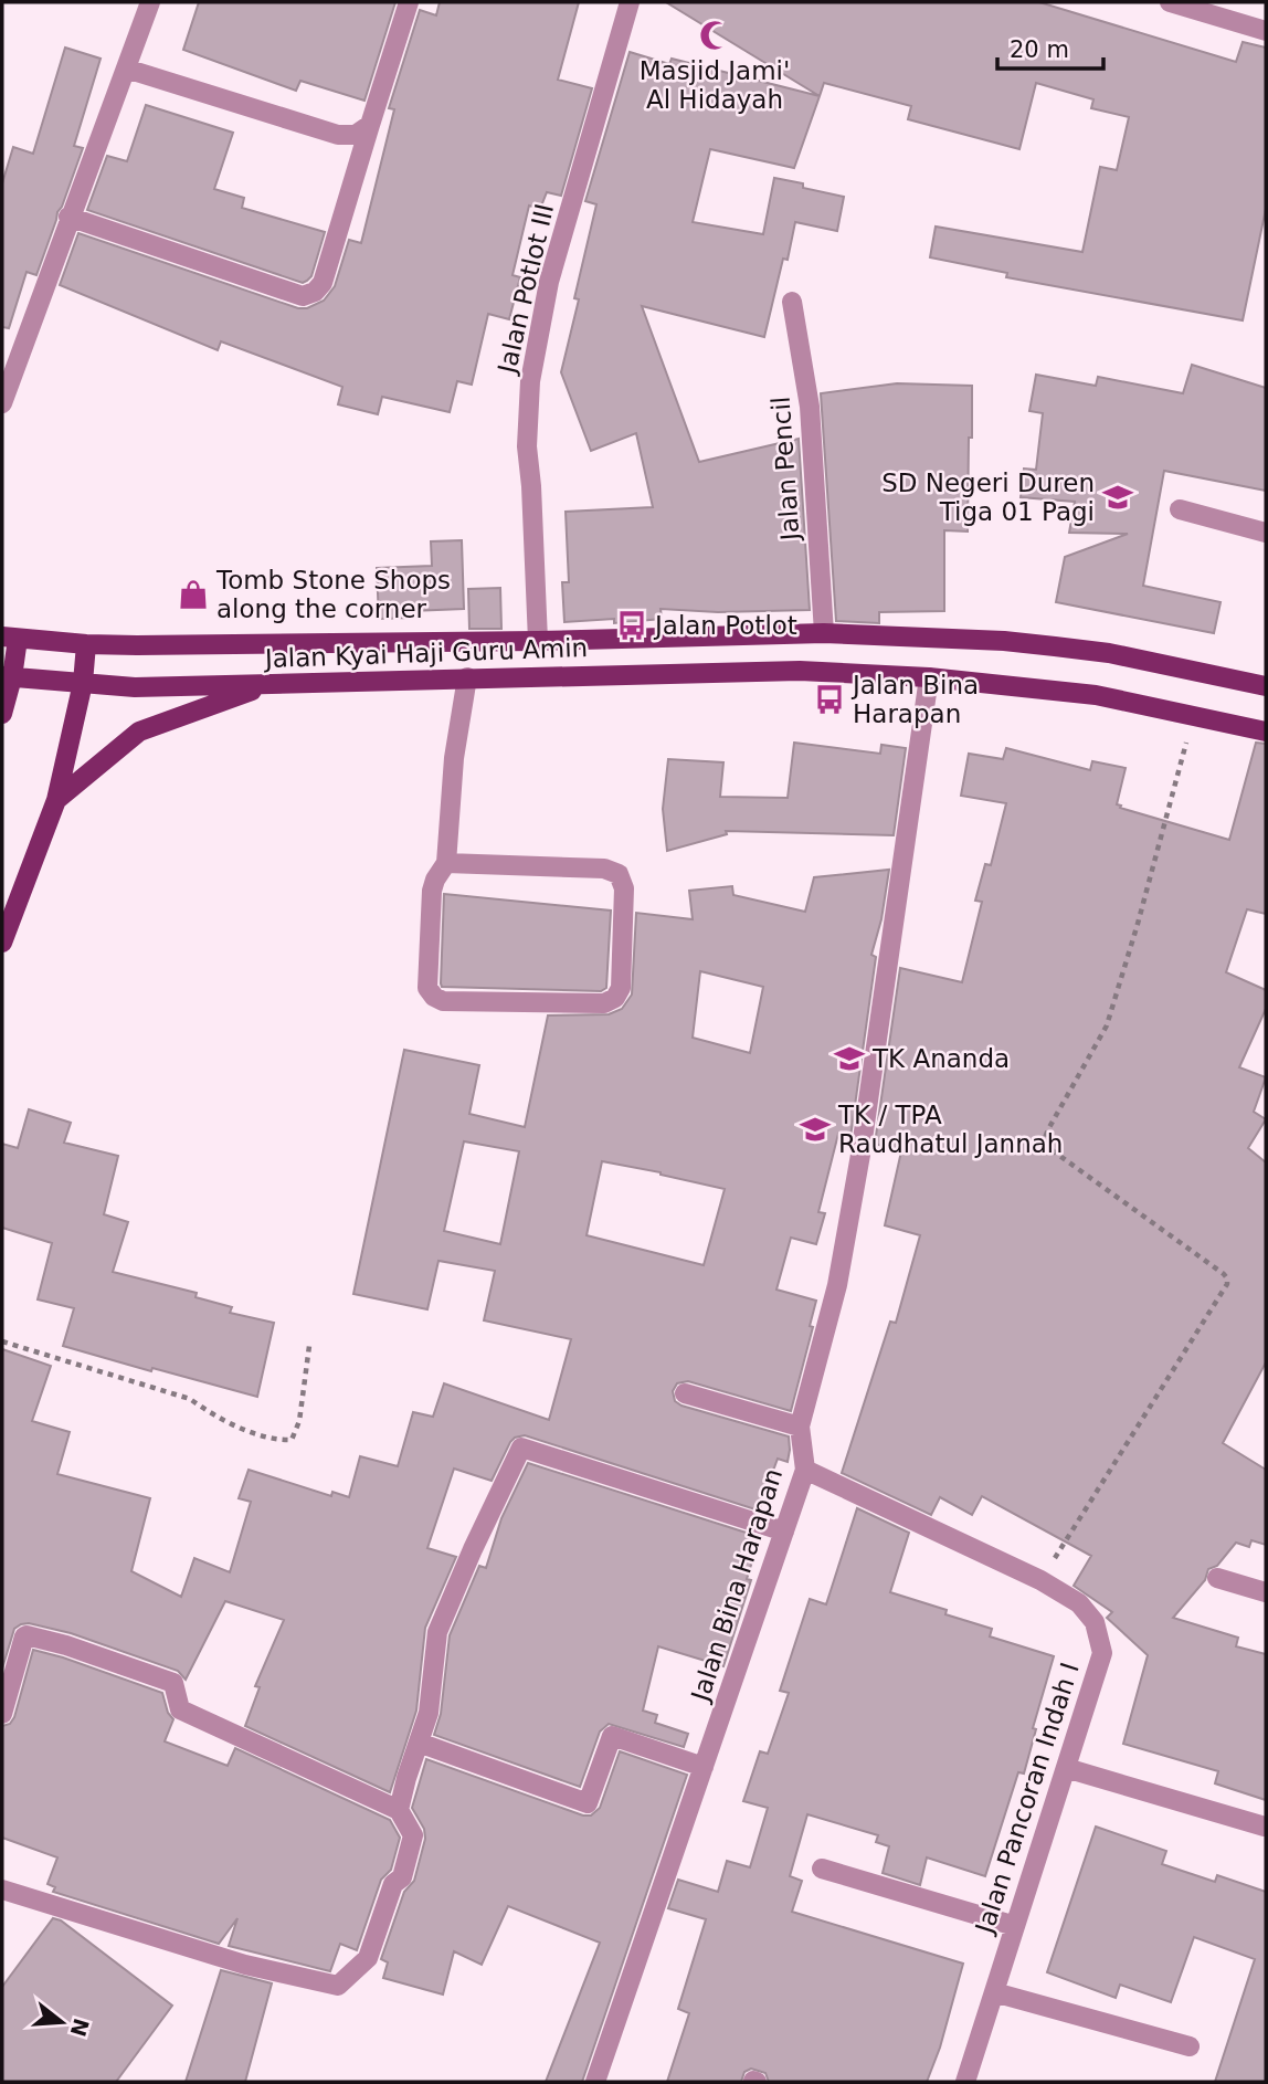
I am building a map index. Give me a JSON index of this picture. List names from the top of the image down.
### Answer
{
  "streets": {
    "main road": ["Jalan Kyai Haji Guru Amin"],
    "street": [
      "Jalan Potlot III",
      "Jalan Pencil",
      "Jalan Bina Harapan",
      "Jalan Pancoran Indah I"
    ]
  },
  "crossings": [
    ["Jalan Potlot III", "Jalan Kyai Haji Guru Amin"],
    ["Jalan Pencil", "Jalan Kyai Haji Guru Amin"],
    ["Jalan Kyai Haji Guru Amin", "Jalan Bina Harapan"],
    ["Jalan Bina Harapan", "Jalan Pancoran Indah I"]
  ],
  "places": {
    "mosque": ["Masjid Jami' Al Hidayah"],
    "school or university": ["SD Negeri Duren Tiga 01 Pagi", "TK Ananda", "TK / TPA Raudhatul Jannah"],
    "shop": ["Tomb Stone Shops along the corner"],
    "bus stop": ["Jalan Potlot", "Jalan Bina Harapan"]
  },
  "scale_bar": "20 m",
  "north": "right"
}
